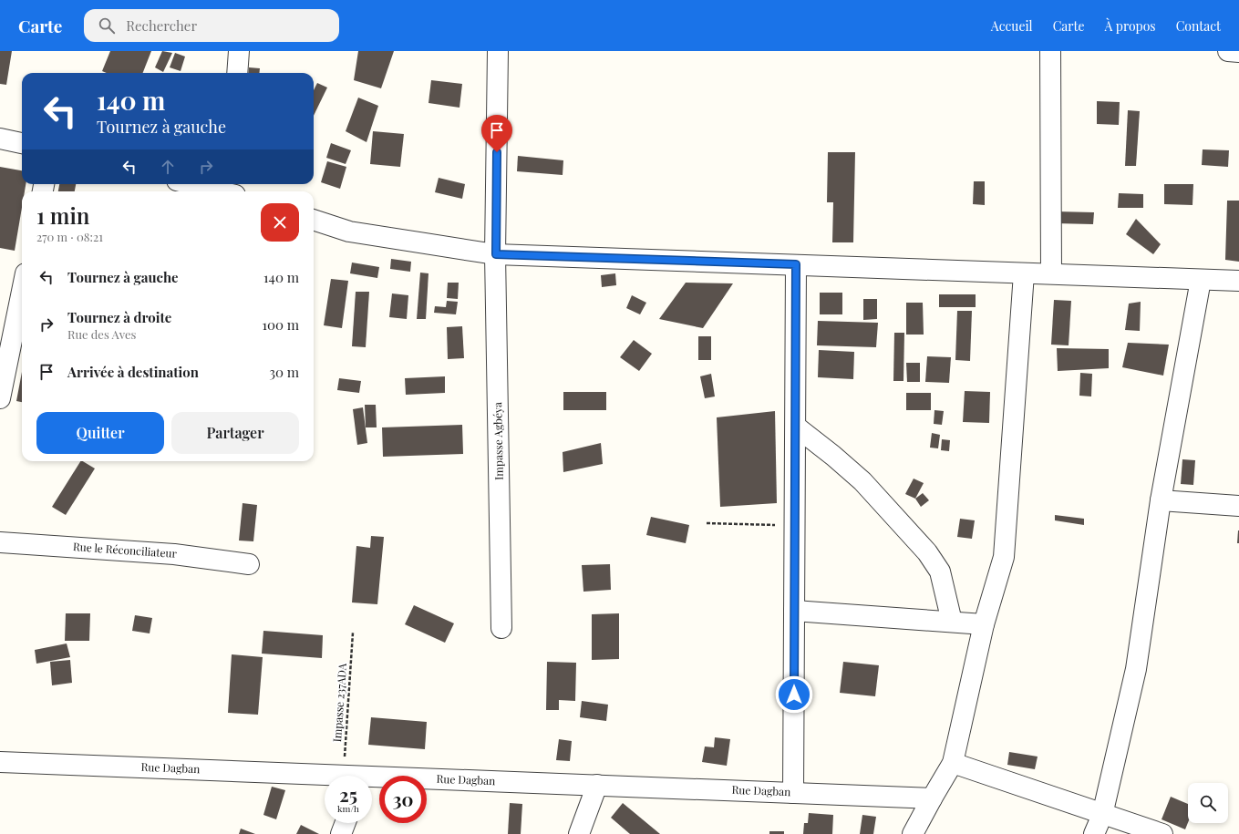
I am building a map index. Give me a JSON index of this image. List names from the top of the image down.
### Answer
{
  "streets": {
    "street": ["Impasse Agbéya", "Rue le Réconciliateur", "Rue Dagban"],
    "path": ["Impasse 237ADA"]
  },
  "page": {
    "header": "Carte",
    "search": "Rechercher",
    "nav": [
      "Accueil",
      "Carte",
      "À propos",
      "Contact"
    ],
    "turn": ["140 m", "Tournez à gauche"],
    "heading": ["1 min", "270 m · 08:21"],
    "list": [
      {
        "name": "Tournez à gauche",
        "value": "140 m"
      },
      {
        "name": "Tournez à droite",
        "note": "Rue des Aves",
        "value": "100 m"
      },
      {
        "name": "Arrivée à destination",
        "value": "30 m"
      }
    ],
    "buttons": ["Quitter", "Partager"],
    "speed": "25 km/h",
    "limit": "30"
  }
}
